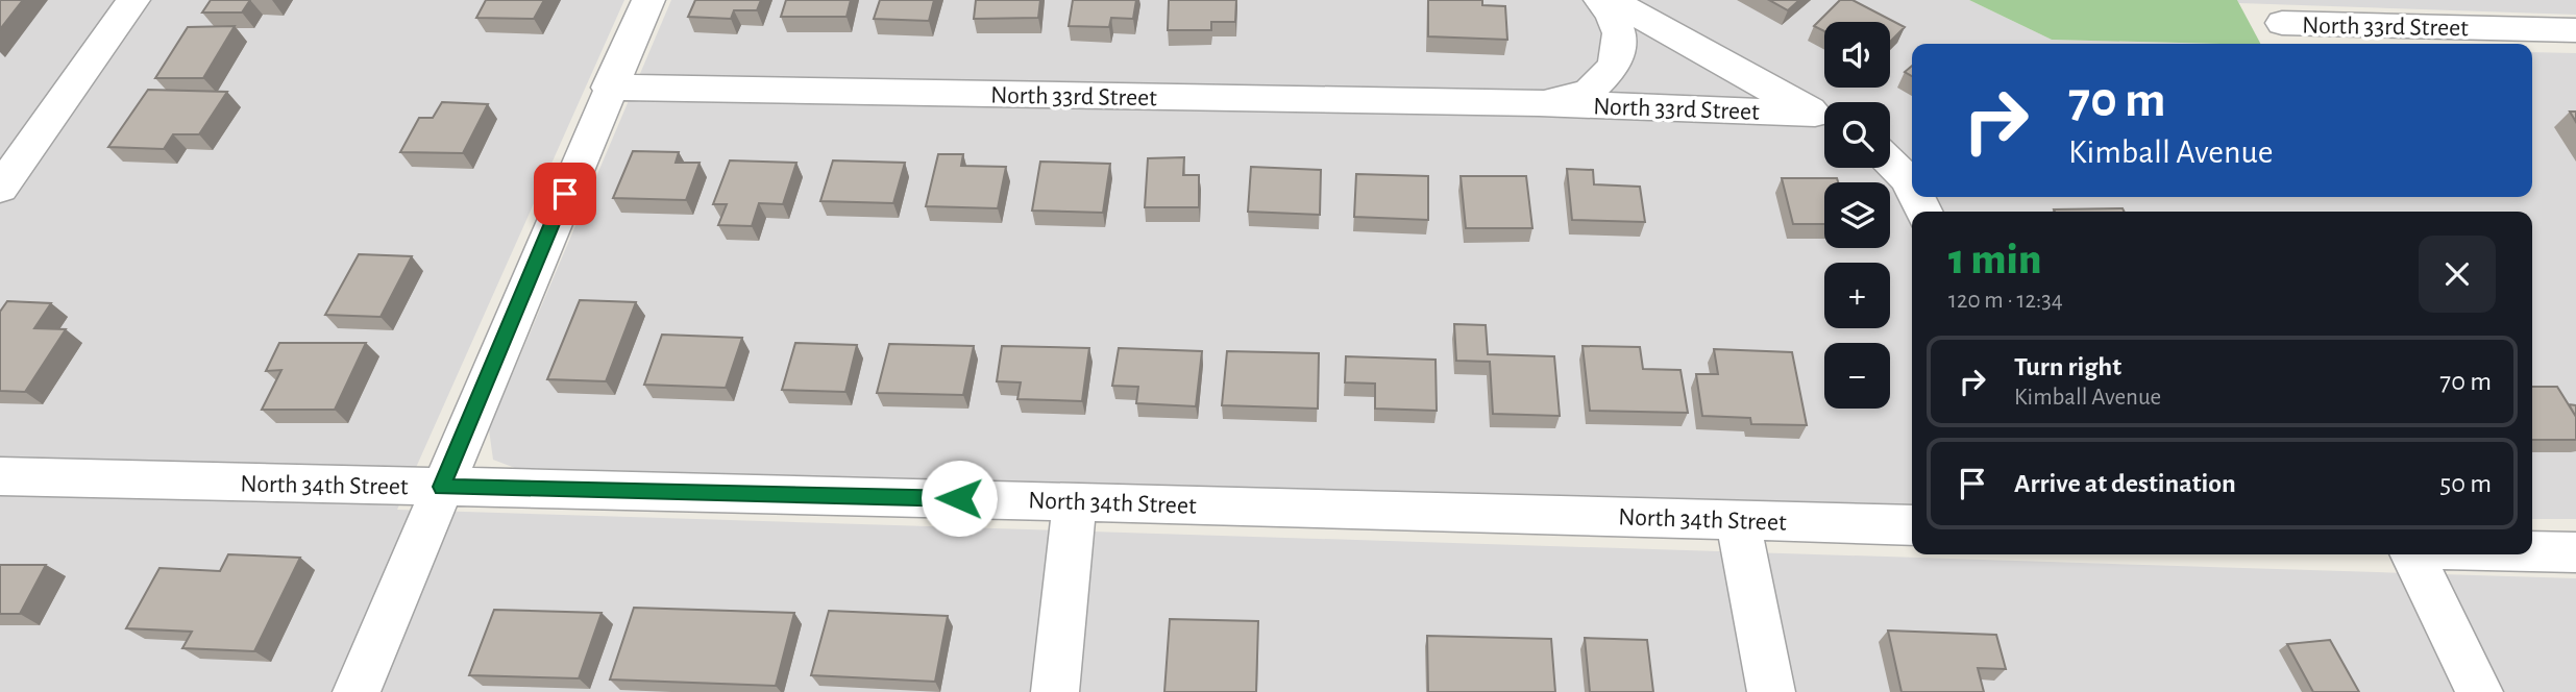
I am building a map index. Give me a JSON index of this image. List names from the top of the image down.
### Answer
{
  "streets": {
    "street": ["North 33rd Street", "North 34th Street"]
  },
  "page": {
    "map_buttons": ["+", "−"],
    "turn": ["70 m", "Kimball Avenue"],
    "heading": ["1 min", "120 m · 12:34"],
    "list": [
      {
        "name": "Turn right",
        "note": "Kimball Avenue",
        "value": "70 m"
      },
      {
        "name": "Arrive at destination",
        "value": "50 m"
      }
    ]
  }
}
